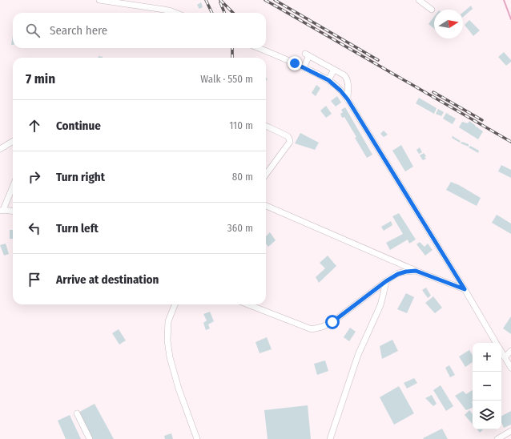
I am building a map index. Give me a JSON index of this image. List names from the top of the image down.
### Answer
{
  "north": "right",
  "page": {
    "search": "Search here",
    "heading": ["7 min", "Walk · 550 m"],
    "list": [
      ["Continue", "110 m"],
      ["Turn right", "80 m"],
      ["Turn left", "360 m"],
      "Arrive at destination"
    ],
    "map_buttons": ["+", "−"]
  }
}
